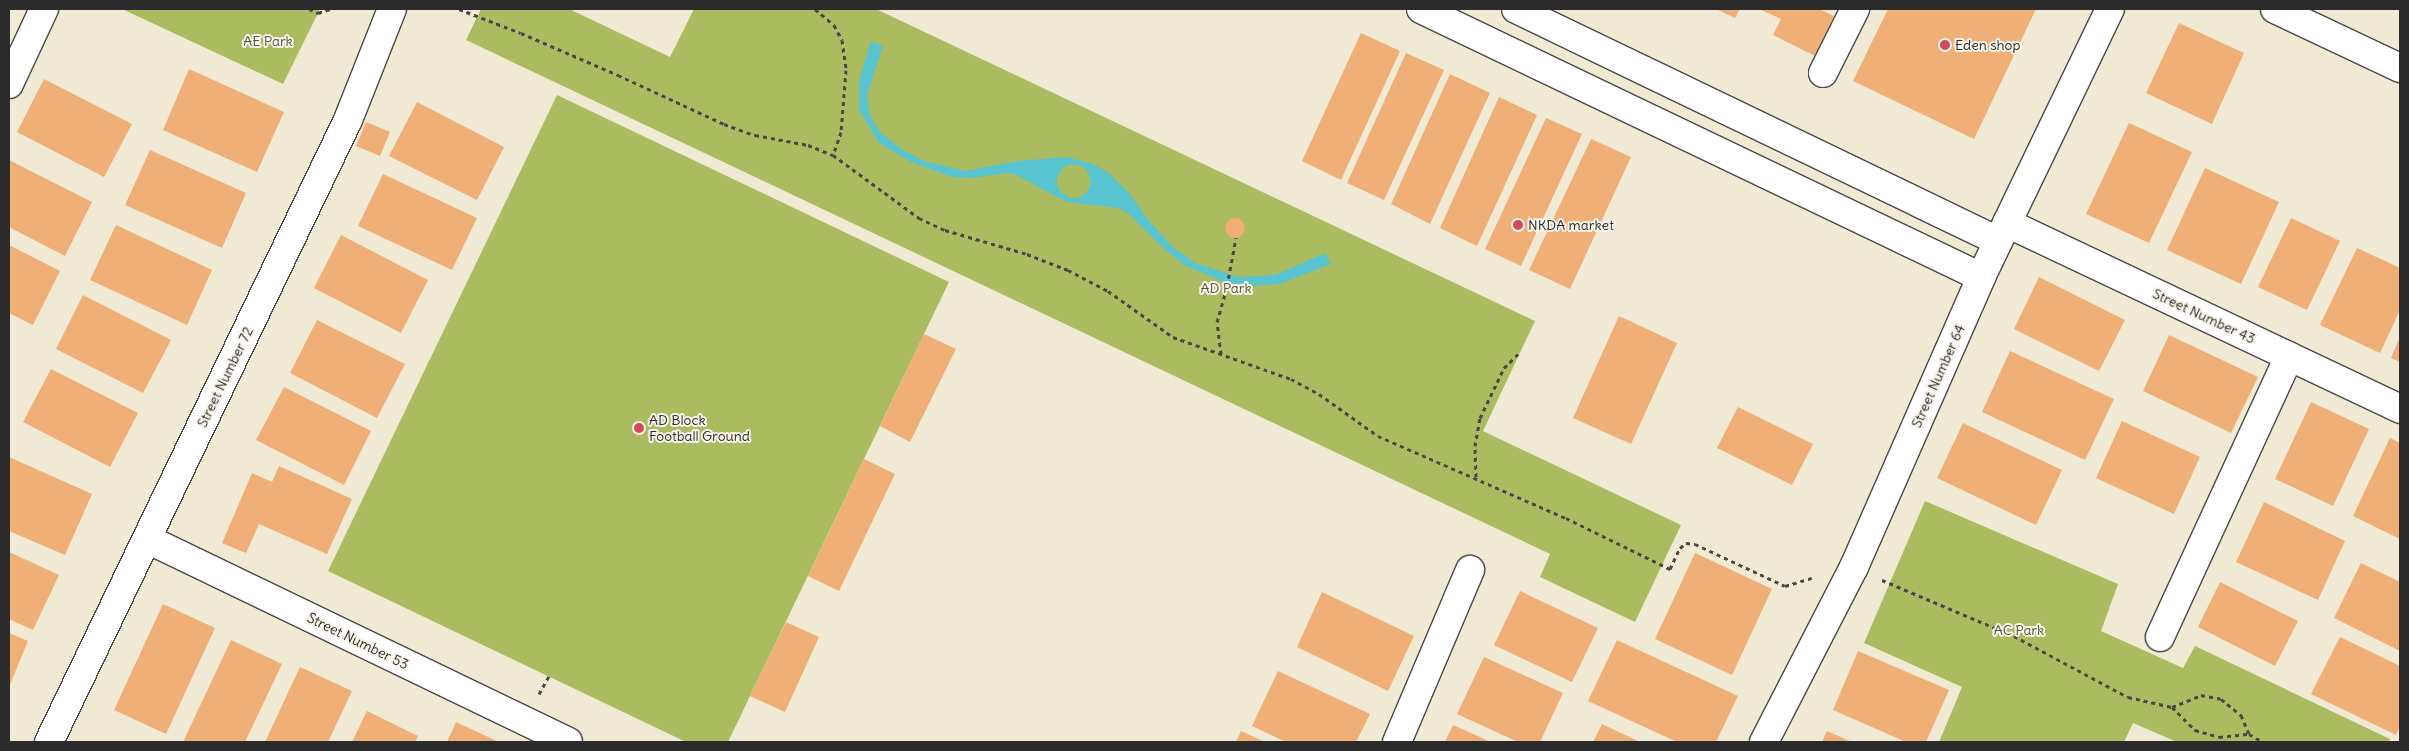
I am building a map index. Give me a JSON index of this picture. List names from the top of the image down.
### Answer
{
  "streets": {
    "street": [
      "Street Number 43",
      "Street Number 64",
      "Street Number 72",
      "Street Number 53"
    ]
  },
  "crossings": [
    ["Street Number 43", "Street Number 64"],
    ["Street Number 72", "Street Number 53"]
  ],
  "parks": ["AE Park", "AD Park", "AC Park"],
  "places": ["Eden shop", "NKDA market", "AD Block Football Ground"]
}
